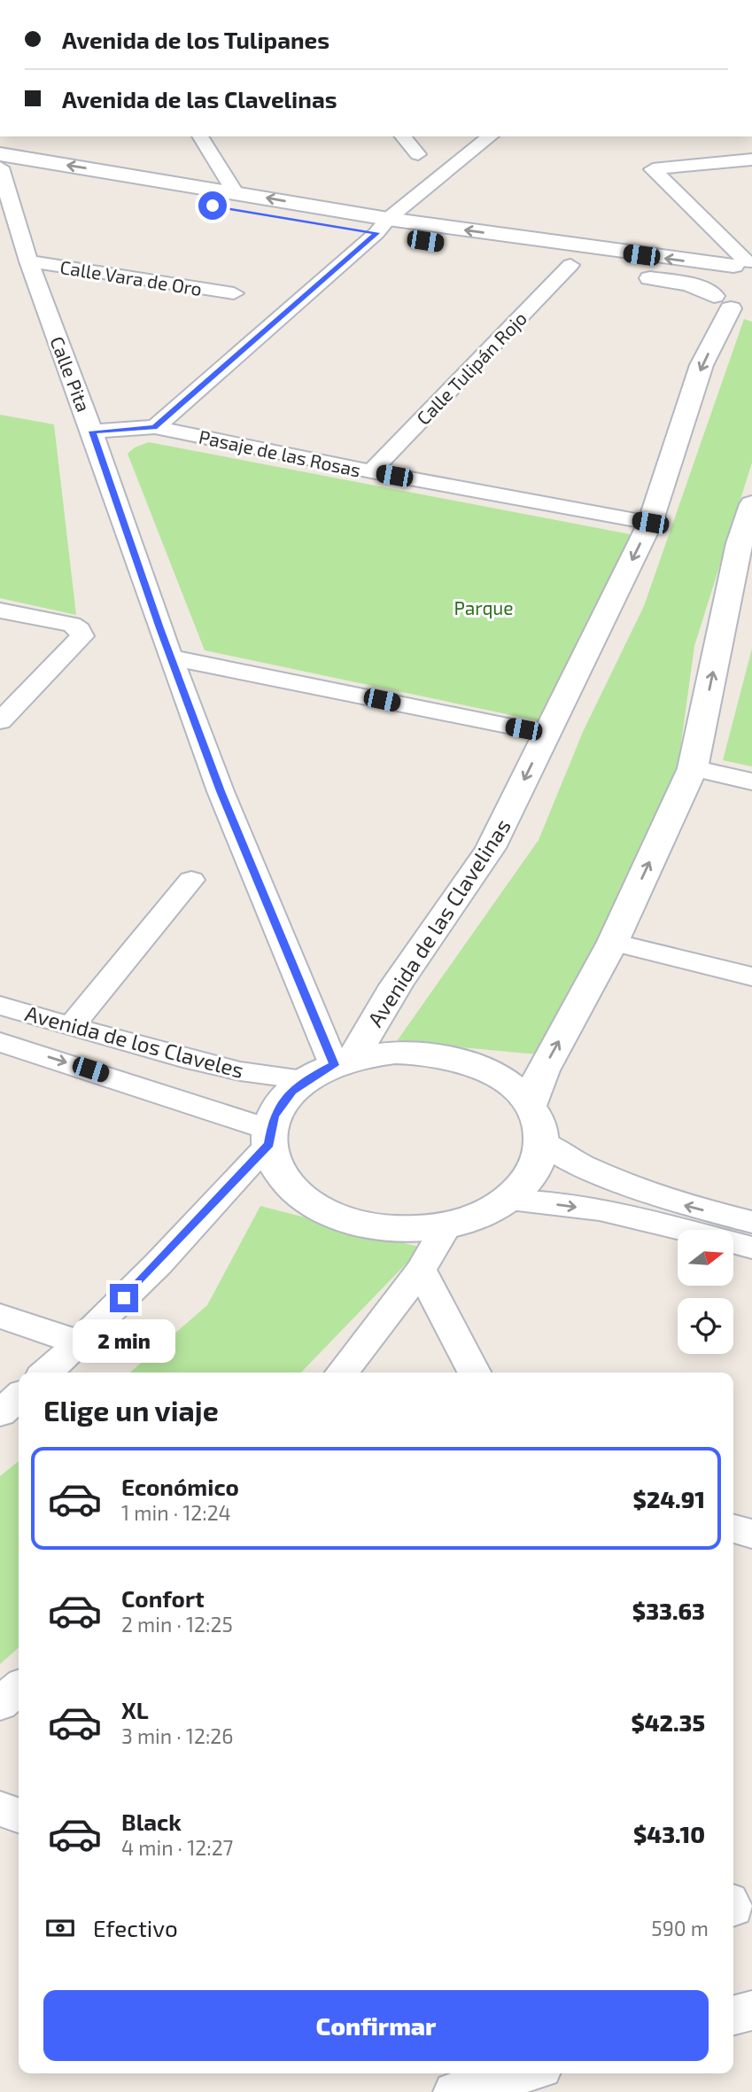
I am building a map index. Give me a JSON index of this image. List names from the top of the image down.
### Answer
{
  "streets": {
    "street": [
      "Calle Vara de Oro",
      "Calle Tulipán Rojo",
      "Calle Pita",
      "Pasaje de las Rosas",
      "Avenida de las Clavelinas",
      "Avenida de los Claveles"
    ]
  },
  "crossings": [
    ["Calle Vara de Oro", "Calle Pita"],
    ["Calle Tulipán Rojo", "Pasaje de las Rosas"],
    ["Calle Pita", "Pasaje de las Rosas"],
    ["Calle Pita", "Avenida de las Clavelinas"],
    ["Calle Pita", "Avenida de los Claveles"],
    ["Pasaje de las Rosas", "Avenida de las Clavelinas"],
    ["Avenida de las Clavelinas", "Avenida de los Claveles"]
  ],
  "parks": ["Parque"],
  "north": "right",
  "page": {
    "banner": ["Avenida de los Tulipanes", "Avenida de las Clavelinas"],
    "bubble": "2 min",
    "heading": "Elige un viaje",
    "list": [
      {
        "name": "Económico",
        "note": "1 min · 12:24",
        "value": "$24.91"
      },
      {
        "name": "Confort",
        "note": "2 min · 12:25",
        "value": "$33.63"
      },
      {
        "name": "XL",
        "note": "3 min · 12:26",
        "value": "$42.35"
      },
      {
        "name": "Black",
        "note": "4 min · 12:27",
        "value": "$43.10"
      }
    ],
    "pay": ["Efectivo", "590 m"],
    "buttons": "Confirmar"
  }
}
